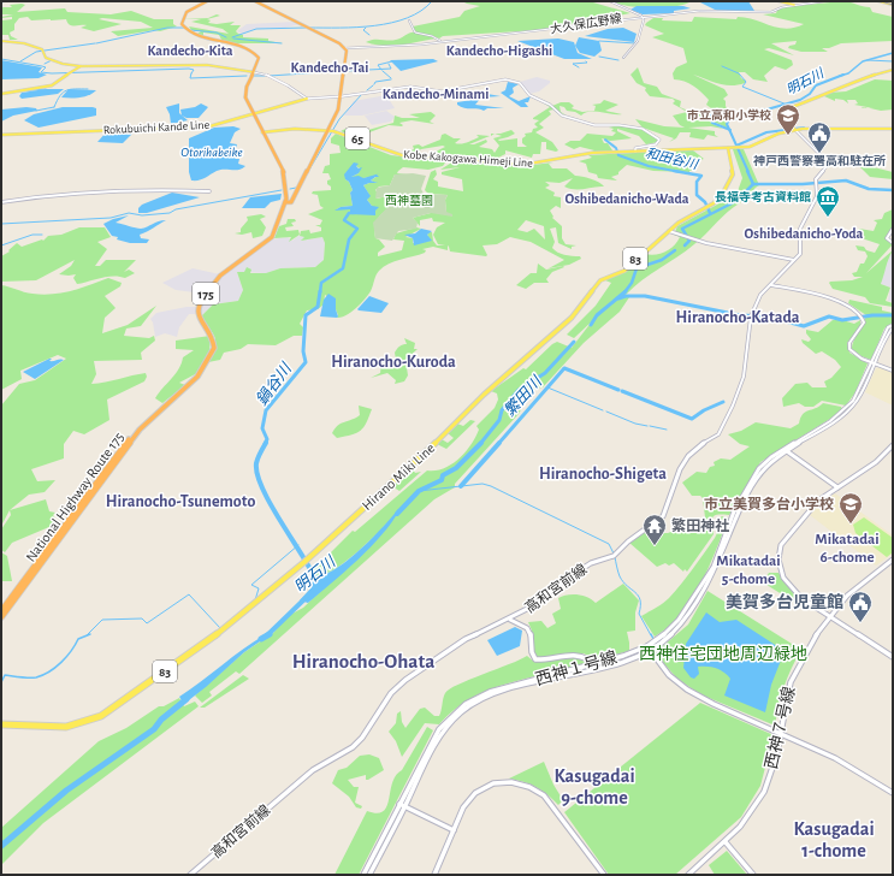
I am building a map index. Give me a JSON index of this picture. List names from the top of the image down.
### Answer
{
  "streets": {
    "highway": ["175", "National Highway Route 175"],
    "main road": [
      "Rokubuichi Kande Line",
      "65",
      "Kobe Kakogawa Himeji Line",
      "83",
      "Hirano Miki Line"
    ],
    "street": [
      "大久保広野線",
      "高和宮前線",
      "西神１号線",
      "西神７号線"
    ]
  },
  "crossings": [
    ["大久保広野線", "National Highway Route 175"],
    ["Rokubuichi Kande Line", "National Highway Route 175"],
    ["Kobe Kakogawa Himeji Line", "Hirano Miki Line"],
    ["Kobe Kakogawa Himeji Line", "National Highway Route 175"],
    ["Kobe Kakogawa Himeji Line", "高和宮前線"]
  ],
  "districts": [
    "Kandecho-Kita",
    "Kandecho-Higashi",
    "Kandecho-Tai",
    "Kandecho-Minami",
    "Oshibedanicho-Wada",
    "Oshibedanicho-Yoda",
    "Hiranocho-Katada",
    "Hiranocho-Kuroda",
    "Hiranocho-Shigeta",
    "Hiranocho-Tsunemoto",
    "Mikatadai 6-chome",
    "Mikatadai 5-chome",
    "Hiranocho-Ohata",
    "Kasugadai 9-chome",
    "Kasugadai 1-chome"
  ],
  "water": [
    "明石川",
    "Otorihabeike",
    "和田谷川",
    "鍋谷川",
    "繁田川"
  ],
  "parks": ["西神墓園", "西神住宅団地周辺緑地"],
  "places": {
    "school or university": ["市立高和小学校", "市立美賀多台小学校"],
    "public building": ["神戸西警察署高和駐在所", "美賀多台児童館"],
    "museum": ["長福寺考古資料館"],
    "temple": ["繁田神社"]
  }
}
